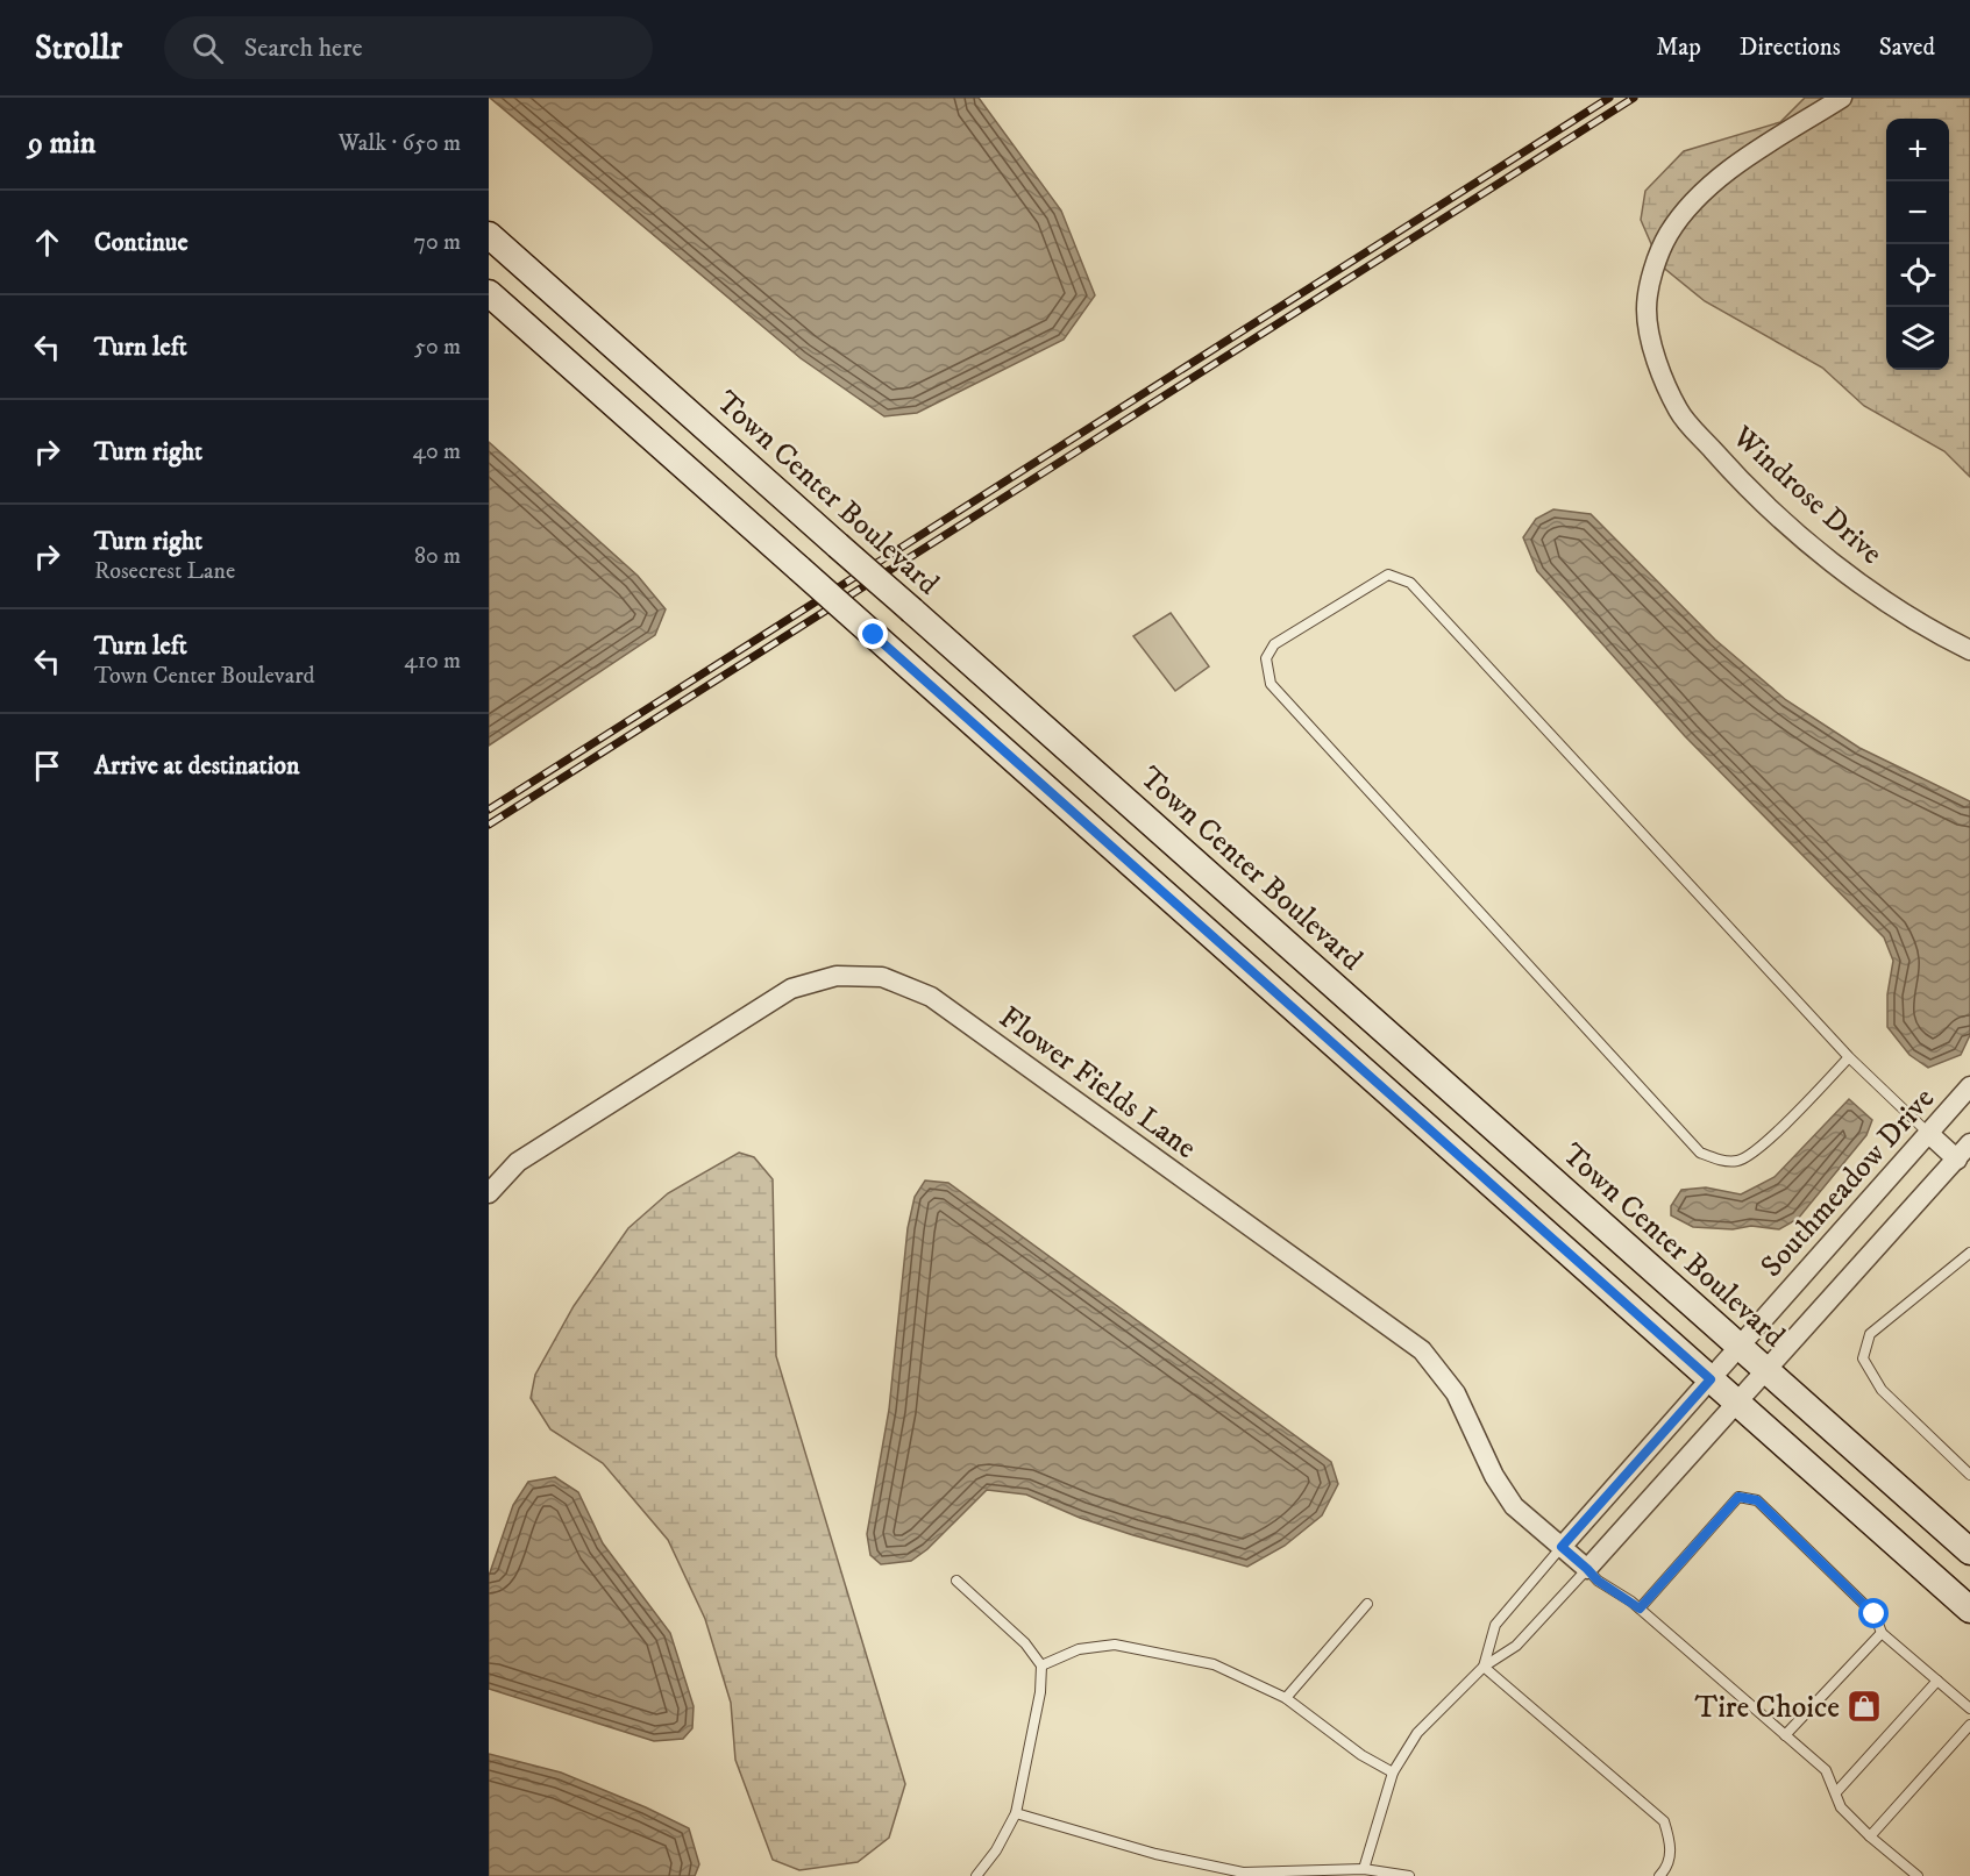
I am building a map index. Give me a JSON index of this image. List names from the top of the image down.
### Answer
{
  "streets": {
    "main road": ["Town Center Boulevard"],
    "street": ["Windrose Drive", "Flower Fields Lane", "Southmeadow Drive"]
  },
  "crossings": [
    ["Town Center Boulevard", "Southmeadow Drive"],
    ["Flower Fields Lane", "Southmeadow Drive"]
  ],
  "places": {
    "shop": ["Tire Choice"]
  },
  "page": {
    "header": "Strollr",
    "search": "Search here",
    "nav": ["Map", "Directions", "Saved"],
    "heading": ["9 min", "Walk · 650 m"],
    "map_buttons": ["+", "−"],
    "list": [
      ["Continue", "70 m"],
      ["Turn left", "50 m"],
      ["Turn right", "40 m"],
      ["Turn right", "Rosecrest Lane", "80 m"],
      ["Turn left", "Town Center Boulevard", "410 m"],
      "Arrive at destination"
    ]
  }
}
